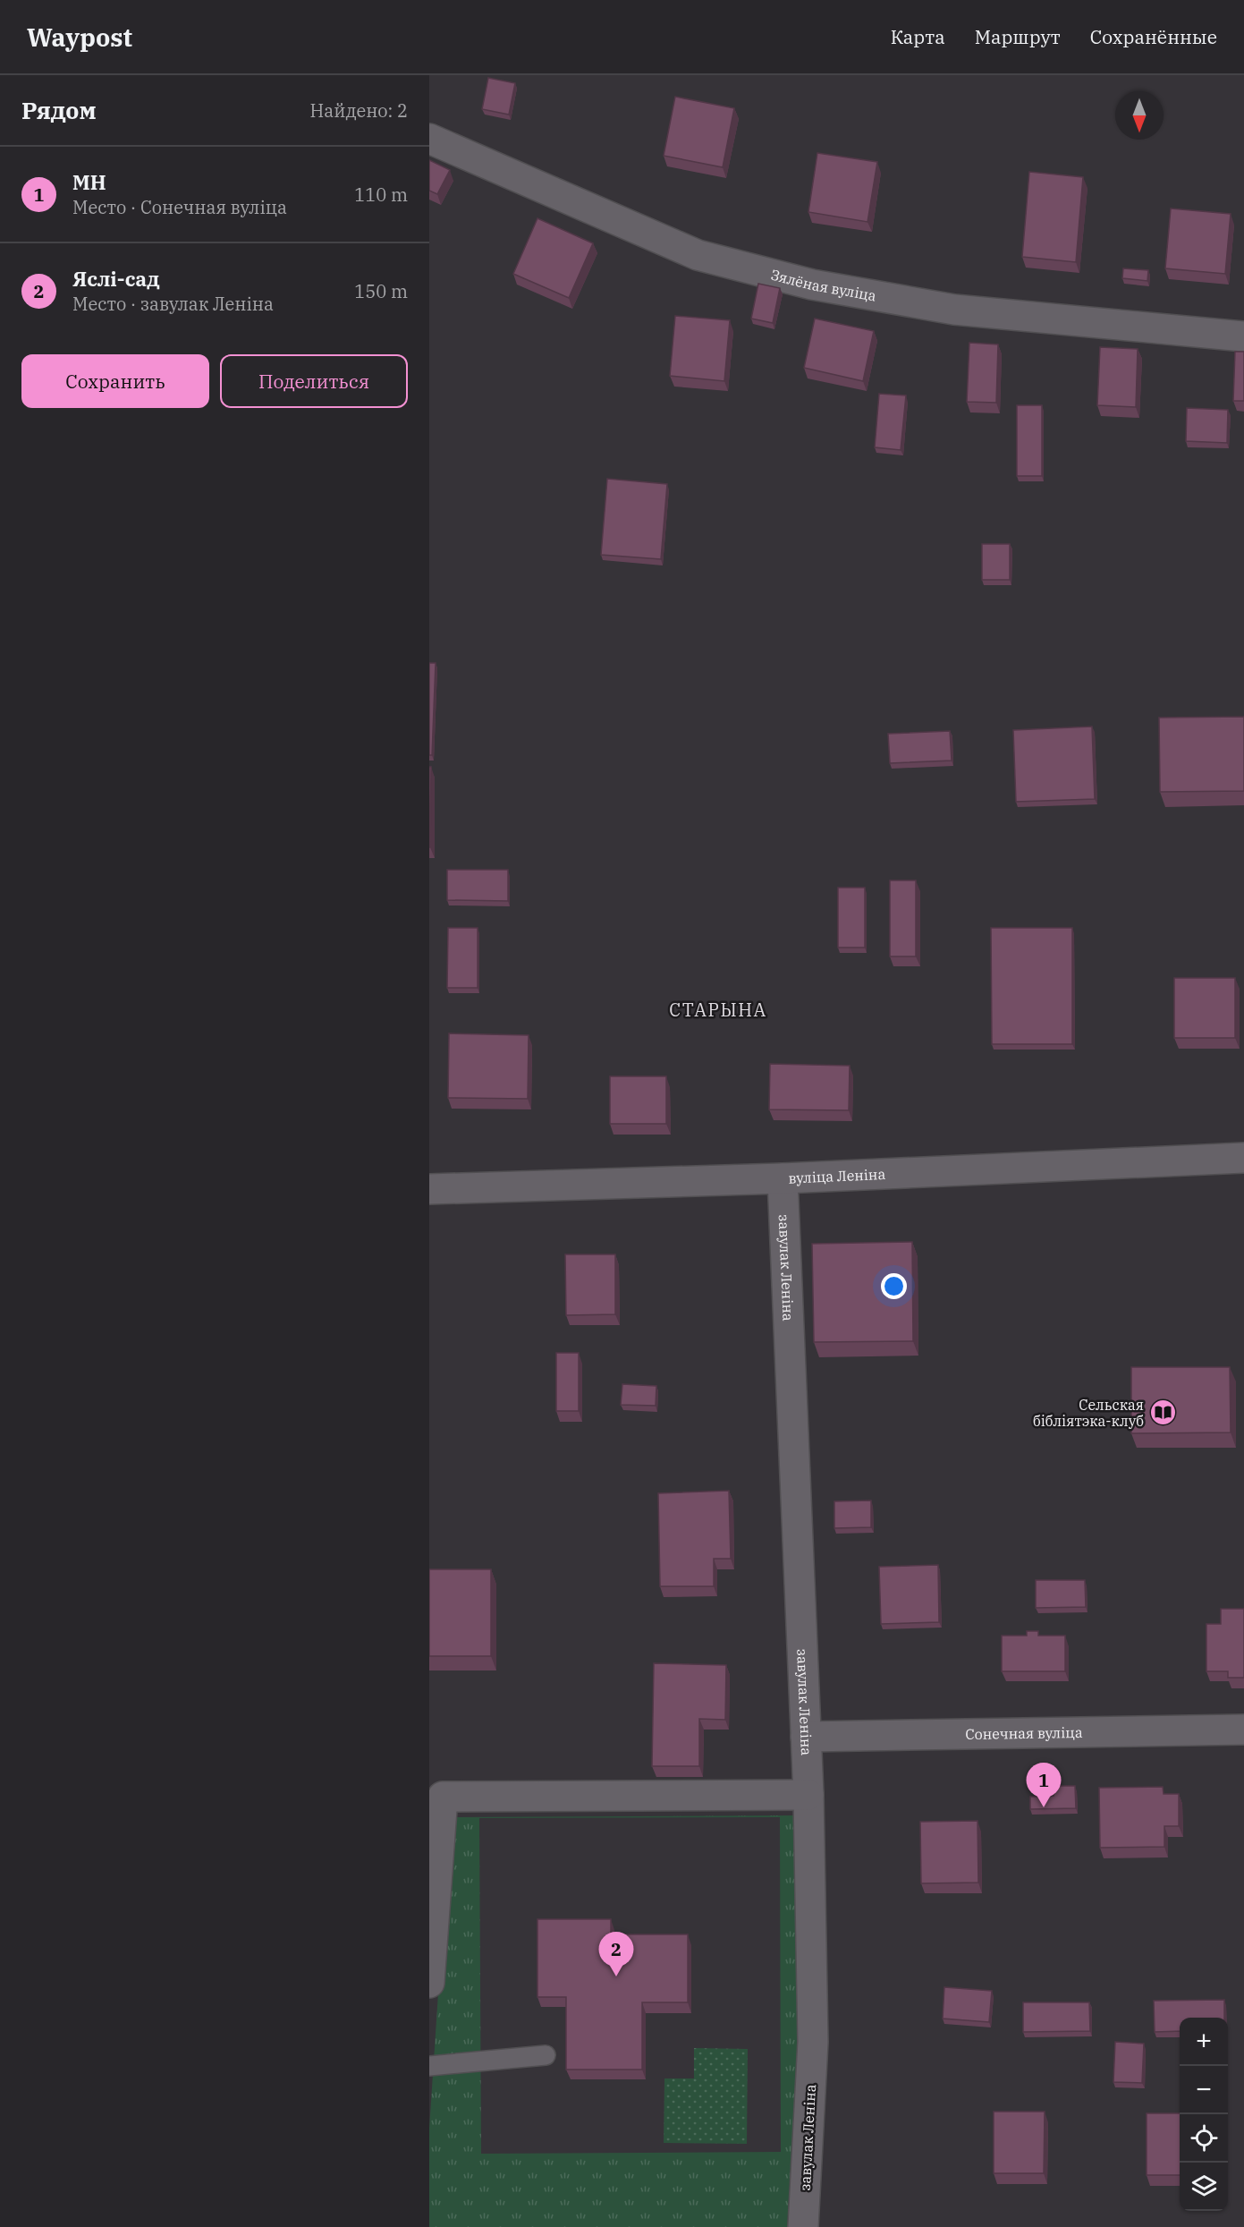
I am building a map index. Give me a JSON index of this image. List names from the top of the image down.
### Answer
{
  "streets": {
    "street": [
      "Зялёная вуліца",
      "вуліца Леніна",
      "завулак Леніна",
      "Сонечная вуліца"
    ]
  },
  "crossings": [
    ["вуліца Леніна", "завулак Леніна"],
    ["завулак Леніна", "Сонечная вуліца"]
  ],
  "districts": ["СТАРЫНА"],
  "places": {
    "library": ["Сельская бібліятэка-клуб"]
  },
  "north": "bottom",
  "page": {
    "header": "Waypost",
    "nav": ["Карта", "Маршрут", "Сохранённые"],
    "heading": ["Рядом", "Найдено: 2"],
    "list": [
      {
        "mark": "1",
        "name": "МН",
        "note": "Место · Сонечная вуліца",
        "value": "110 m"
      },
      {
        "mark": "2",
        "name": "Яслі-сад",
        "note": "Место · завулак Леніна",
        "value": "150 m"
      }
    ],
    "buttons": ["Сохранить", "Поделиться"],
    "pins": ["1", "2"],
    "map_buttons": ["+", "−"]
  }
}
